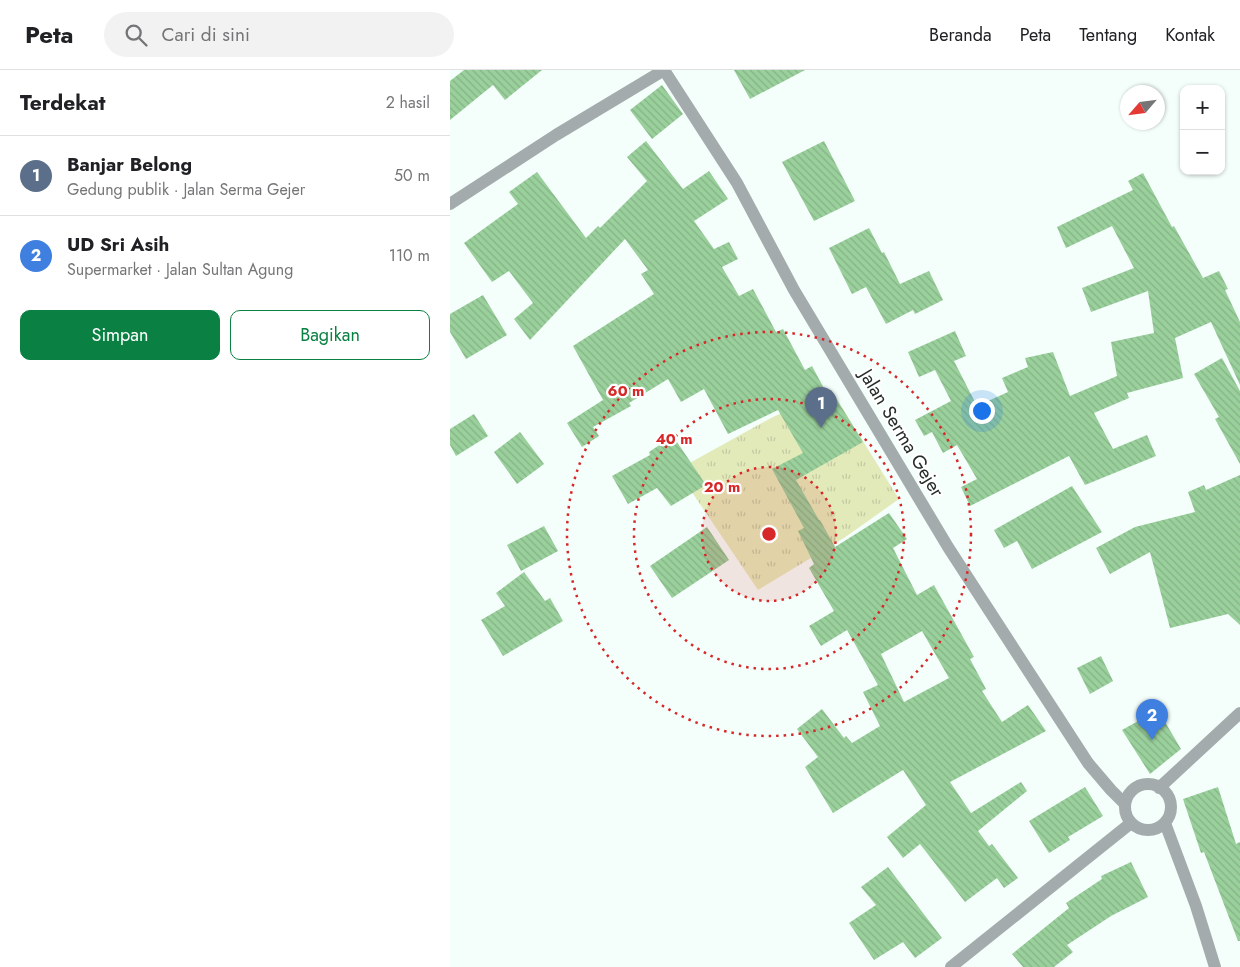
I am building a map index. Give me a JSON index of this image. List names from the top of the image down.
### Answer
{
  "streets": {
    "street": ["Jalan Serma Gejer"]
  },
  "north": "bottom left",
  "page": {
    "header": "Peta",
    "search": "Cari di sini",
    "nav": [
      "Beranda",
      "Peta",
      "Tentang",
      "Kontak"
    ],
    "heading": ["Terdekat", "2 hasil"],
    "map_buttons": ["+", "−"],
    "list": [
      {
        "mark": "1",
        "name": "Banjar Belong",
        "note": "Gedung publik · Jalan Serma Gejer",
        "value": "50 m"
      },
      {
        "mark": "2",
        "name": "UD Sri Asih",
        "note": "Supermarket · Jalan Sultan Agung",
        "value": "110 m"
      }
    ],
    "buttons": ["Simpan", "Bagikan"],
    "pins": ["1", "2"]
  },
  "rings": ["60 m", "40 m", "20 m"]
}
